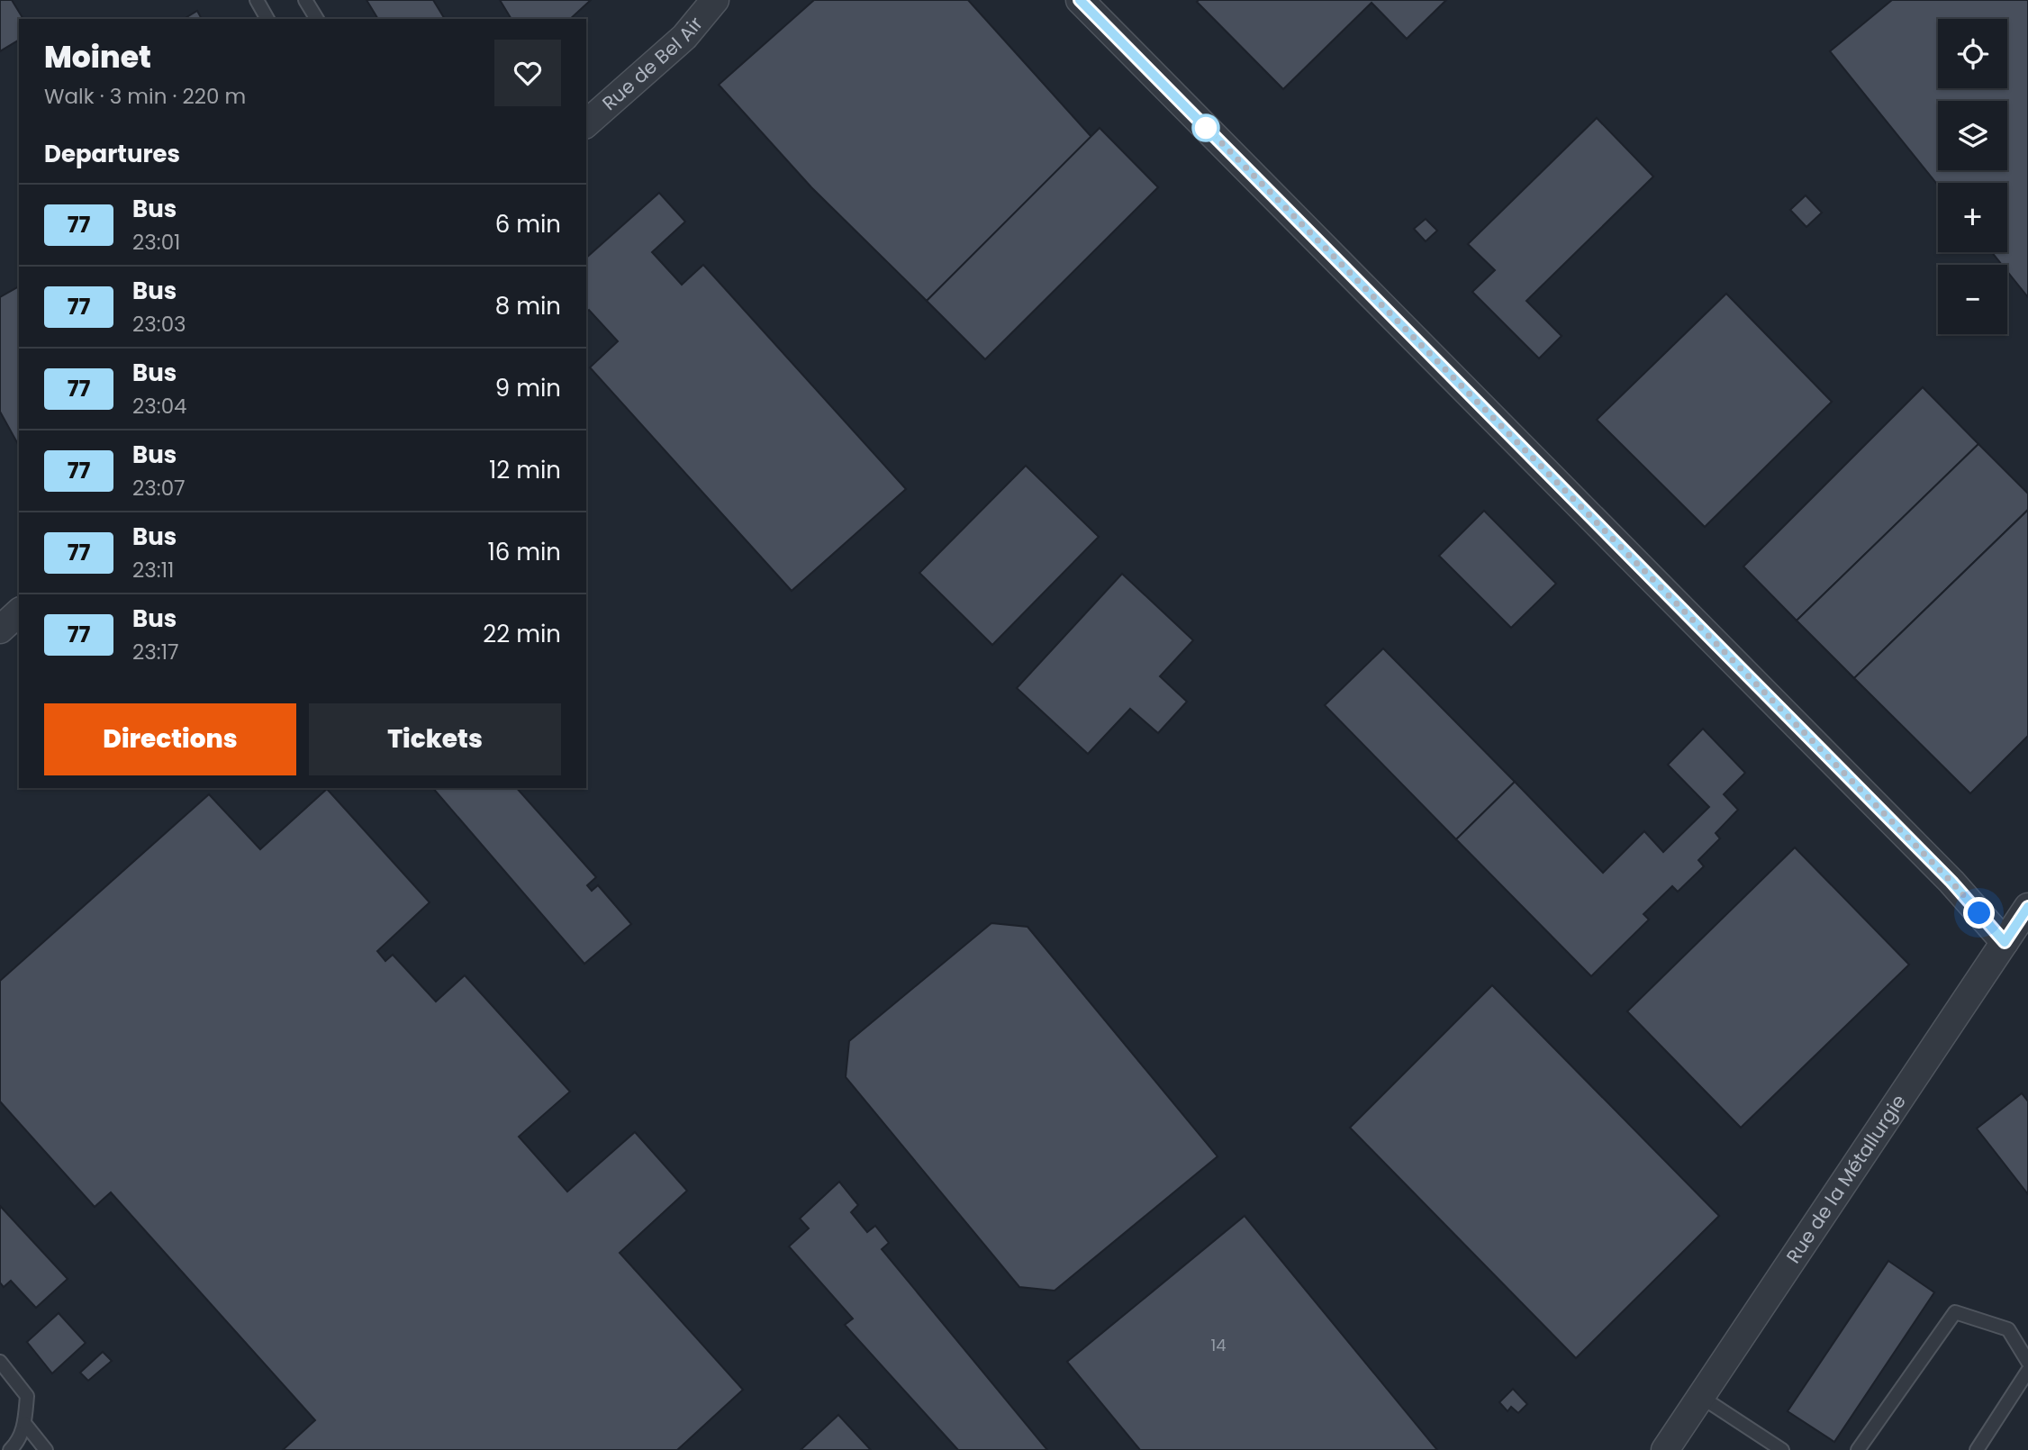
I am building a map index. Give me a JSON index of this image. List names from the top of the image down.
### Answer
{
  "streets": {
    "street": ["Rue de Bel Air", "Rue de la Métallurgie"]
  },
  "lines": ["bus line 77"],
  "house_numbers": ["14"],
  "page": {
    "map_buttons": ["+", "−"],
    "heading": [
      ["Moinet", "Walk · 3 min · 220 m"],
      "Departures"
    ],
    "list": [
      {
        "mark": "77",
        "name": "Bus",
        "note": "23:01",
        "value": "6 min"
      },
      {
        "mark": "77",
        "name": "Bus",
        "note": "23:03",
        "value": "8 min"
      },
      {
        "mark": "77",
        "name": "Bus",
        "note": "23:04",
        "value": "9 min"
      },
      {
        "mark": "77",
        "name": "Bus",
        "note": "23:07",
        "value": "12 min"
      },
      {
        "mark": "77",
        "name": "Bus",
        "note": "23:11",
        "value": "16 min"
      },
      {
        "mark": "77",
        "name": "Bus",
        "note": "23:17",
        "value": "22 min"
      }
    ],
    "buttons": ["Directions", "Tickets"]
  }
}
